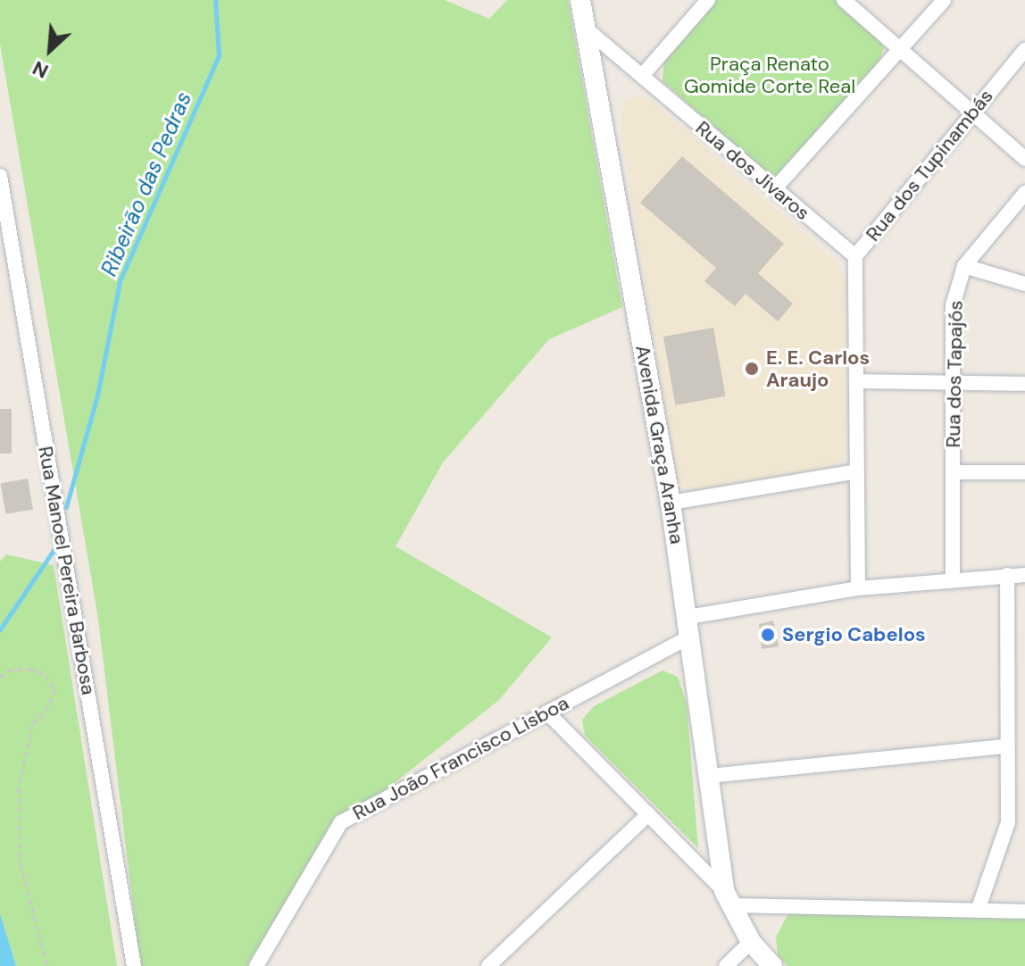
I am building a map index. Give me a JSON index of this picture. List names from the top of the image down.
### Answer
{
  "streets": {
    "street": [
      "Rua dos Tupinambás",
      "Rua dos Jivaros",
      "Rua dos Tapajós",
      "Avenida Graça Aranha",
      "Rua Manoel Pereira Barbosa",
      "Rua João Francisco Lisboa"
    ]
  },
  "crossings": [
    ["Rua dos Tupinambás", "Rua dos Jivaros"],
    ["Rua dos Tupinambás", "Rua João Francisco Lisboa"],
    ["Rua dos Jivaros", "Avenida Graça Aranha"],
    ["Rua dos Tapajós", "Rua João Francisco Lisboa"],
    ["Avenida Graça Aranha", "Rua João Francisco Lisboa"]
  ],
  "water": ["Ribeirão das Pedras"],
  "parks": ["Praça Renato Gomide Corte Real"],
  "places": ["E. E. Carlos Araujo", "Sergio Cabelos"],
  "north": "bottom left"
}
